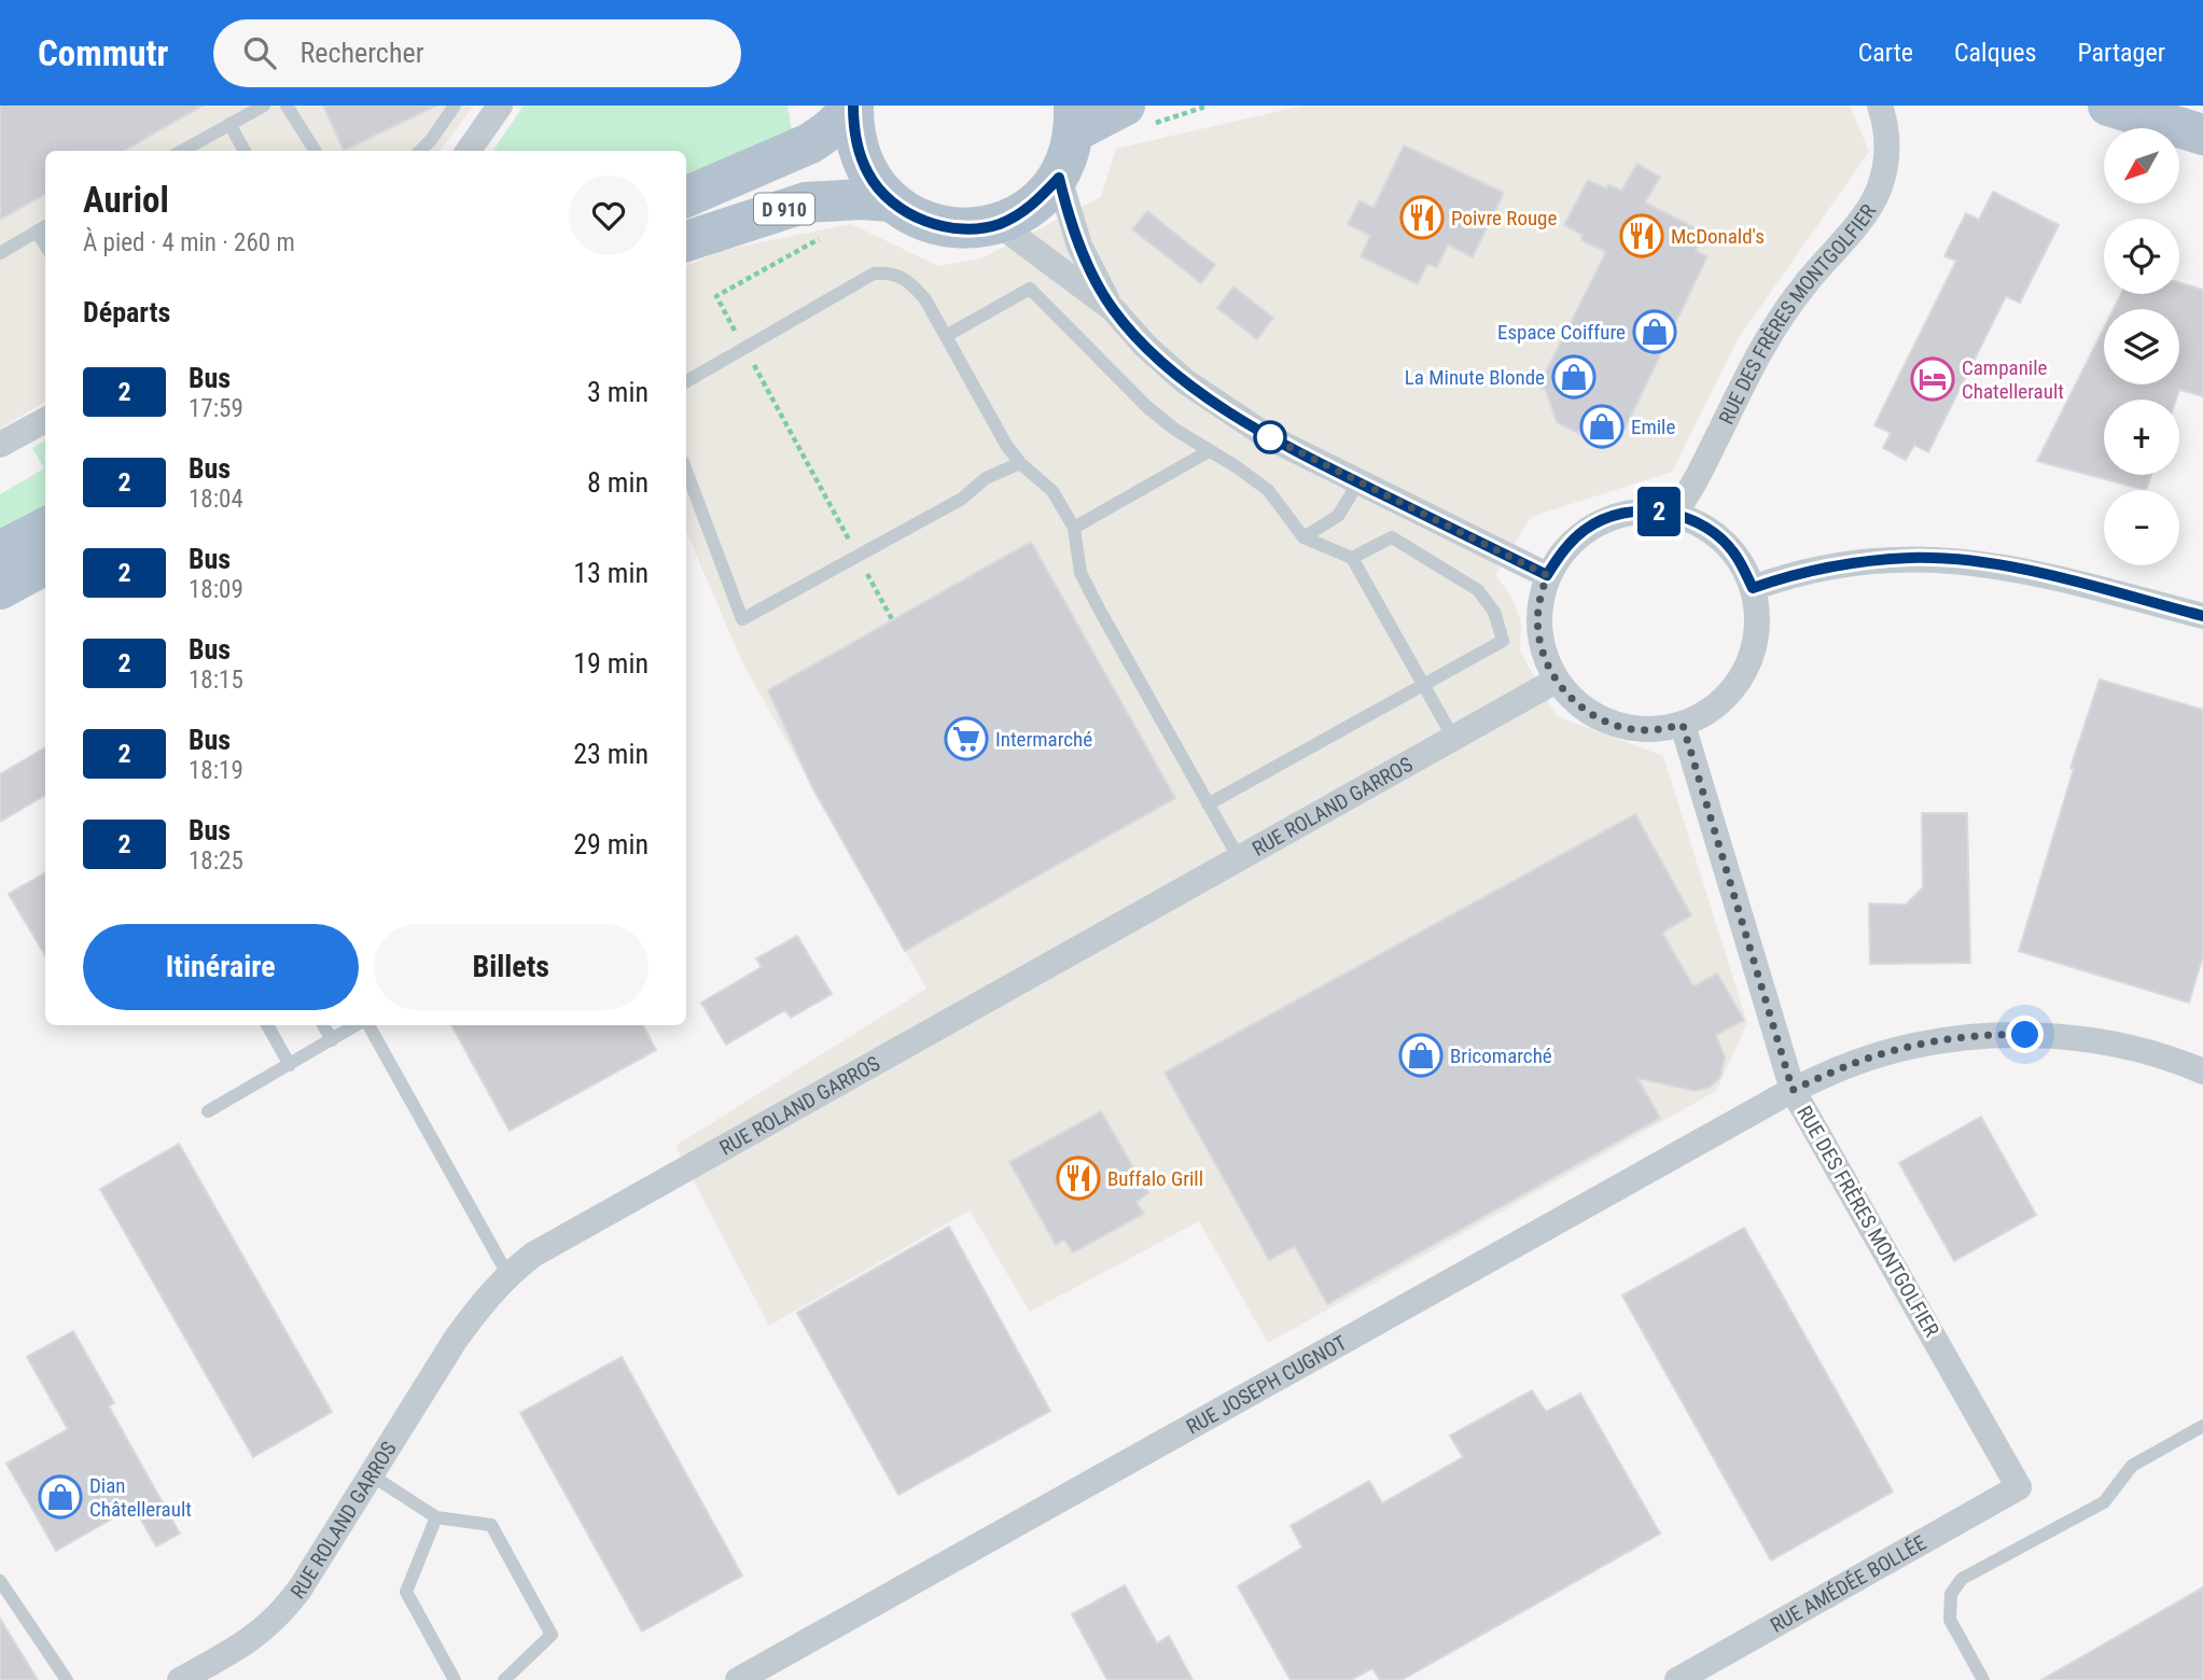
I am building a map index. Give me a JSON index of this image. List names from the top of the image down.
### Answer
{
  "streets": {
    "main road": ["D 910"],
    "street": [
      "RUE DES FRÈRES MONTGOLFIER",
      "RUE ROLAND GARROS",
      "RUE JOSEPH CUGNOT",
      "RUE AMÉDÉE BOLLÉE"
    ]
  },
  "crossings": [
    ["RUE DES FRÈRES MONTGOLFIER", "RUE ROLAND GARROS"],
    ["RUE DES FRÈRES MONTGOLFIER", "RUE JOSEPH CUGNOT"],
    ["RUE DES FRÈRES MONTGOLFIER", "RUE AMÉDÉE BOLLÉE"]
  ],
  "places": {
    "restaurant": ["Poivre Rouge", "McDonald's", "Buffalo Grill"],
    "shop": [
      "Espace Coiffure",
      "La Minute Blonde",
      "Emile",
      "Bricomarché",
      "Dian Châtellerault"
    ],
    "hotel": ["Campanile Chatellerault"],
    "supermarket": ["Intermarché"]
  },
  "lines": ["bus line 2"],
  "north": "bottom left",
  "page": {
    "header": "Commutr",
    "search": "Rechercher",
    "nav": ["Carte", "Calques", "Partager"],
    "on_map": "2",
    "map_buttons": ["+", "−"],
    "heading": [
      ["Auriol", "À pied · 4 min · 260 m"],
      "Départs"
    ],
    "list": [
      {
        "mark": "2",
        "name": "Bus",
        "note": "17:59",
        "value": "3 min"
      },
      {
        "mark": "2",
        "name": "Bus",
        "note": "18:04",
        "value": "8 min"
      },
      {
        "mark": "2",
        "name": "Bus",
        "note": "18:09",
        "value": "13 min"
      },
      {
        "mark": "2",
        "name": "Bus",
        "note": "18:15",
        "value": "19 min"
      },
      {
        "mark": "2",
        "name": "Bus",
        "note": "18:19",
        "value": "23 min"
      },
      {
        "mark": "2",
        "name": "Bus",
        "note": "18:25",
        "value": "29 min"
      }
    ],
    "buttons": ["Itinéraire", "Billets"]
  }
}
